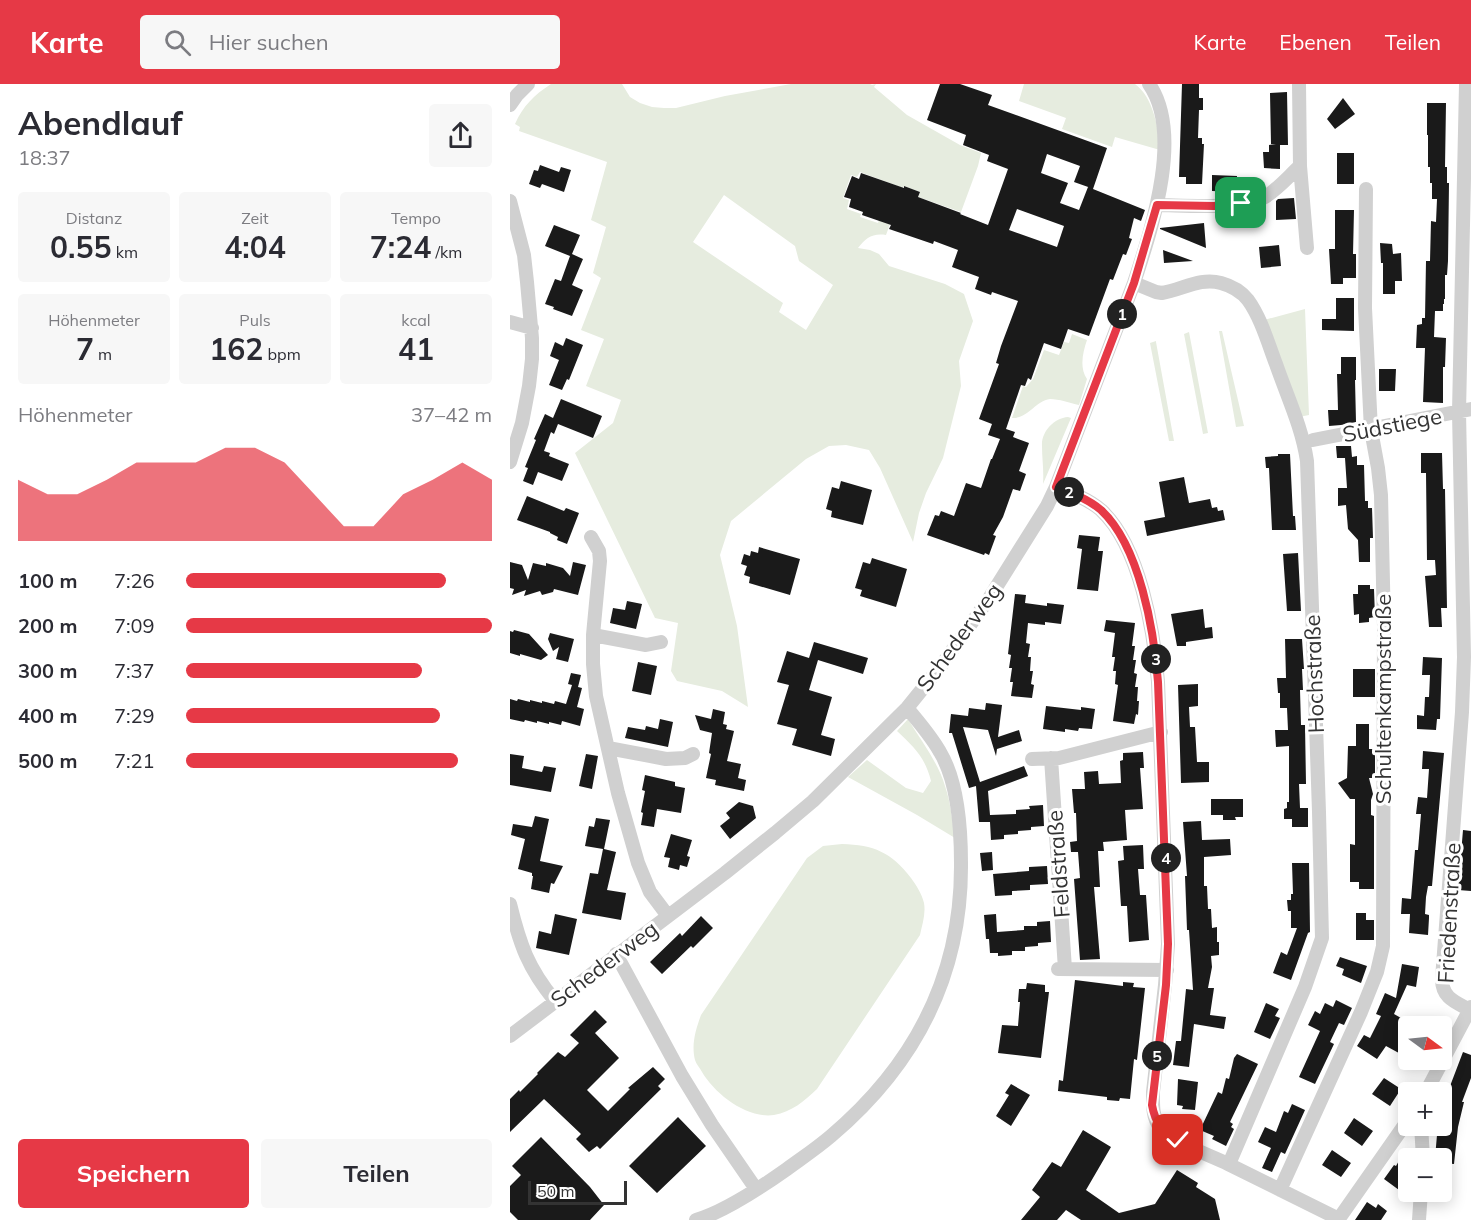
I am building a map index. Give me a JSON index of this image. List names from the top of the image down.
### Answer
{
  "streets": {
    "street": [
      "Südstiege",
      "Schederweg",
      "Hochstraße",
      "Schultenkampstraße",
      "Feldstraße",
      "Friedenstraße"
    ]
  },
  "crossings": [
    ["Südstiege", "Schultenkampstraße"],
    ["Südstiege", "Friedenstraße"],
    ["Schederweg", "Hochstraße"]
  ],
  "scale_bar": "50 m",
  "north": "right",
  "page": {
    "header": "Karte",
    "search": "Hier suchen",
    "nav": ["Karte", "Ebenen", "Teilen"],
    "heading": ["Abendlauf", "18:37"],
    "stats": [
      ["Distanz", "0.55 km"],
      ["Zeit", "4:04"],
      ["Tempo", "7:24 /km"],
      ["Höhenmeter", "7 m"],
      ["Puls", "162 bpm"],
      ["kcal", "41"]
    ],
    "pins": [
      "1",
      "2",
      "3",
      "4",
      "5"
    ],
    "chart": ["Höhenmeter", "37–42 m"],
    "list": [
      {
        "name": "100 m",
        "note": "7:26"
      },
      {
        "name": "200 m",
        "note": "7:09"
      },
      {
        "name": "300 m",
        "note": "7:37"
      },
      {
        "name": "400 m",
        "note": "7:29"
      },
      {
        "name": "500 m",
        "note": "7:21"
      }
    ],
    "map_buttons": ["+", "−"],
    "buttons": ["Speichern", "Teilen"],
    "scale": "50 m"
  }
}
